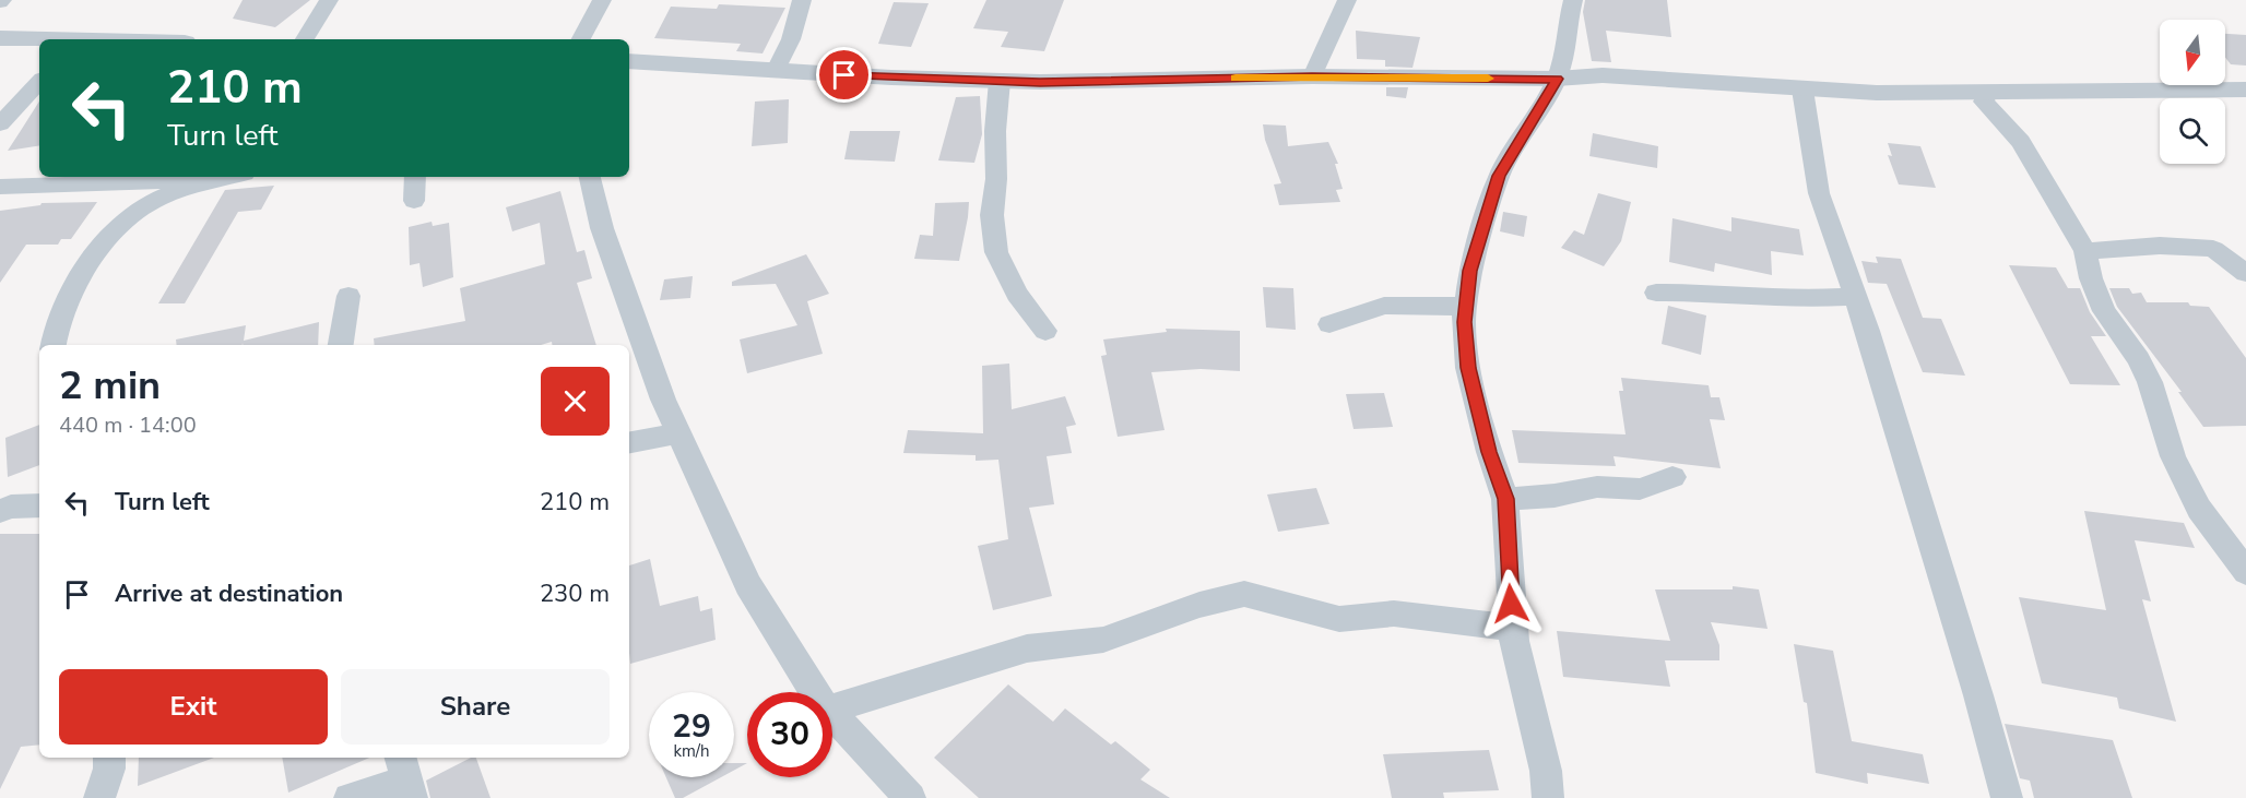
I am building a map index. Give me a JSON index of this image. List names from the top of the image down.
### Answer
{
  "north": "bottom",
  "page": {
    "turn": ["210 m", "Turn left"],
    "heading": ["2 min", "440 m · 14:00"],
    "list": [
      {
        "name": "Turn left",
        "value": "210 m"
      },
      {
        "name": "Arrive at destination",
        "value": "230 m"
      }
    ],
    "buttons": ["Exit", "Share"],
    "speed": "29 km/h",
    "limit": "30"
  }
}
